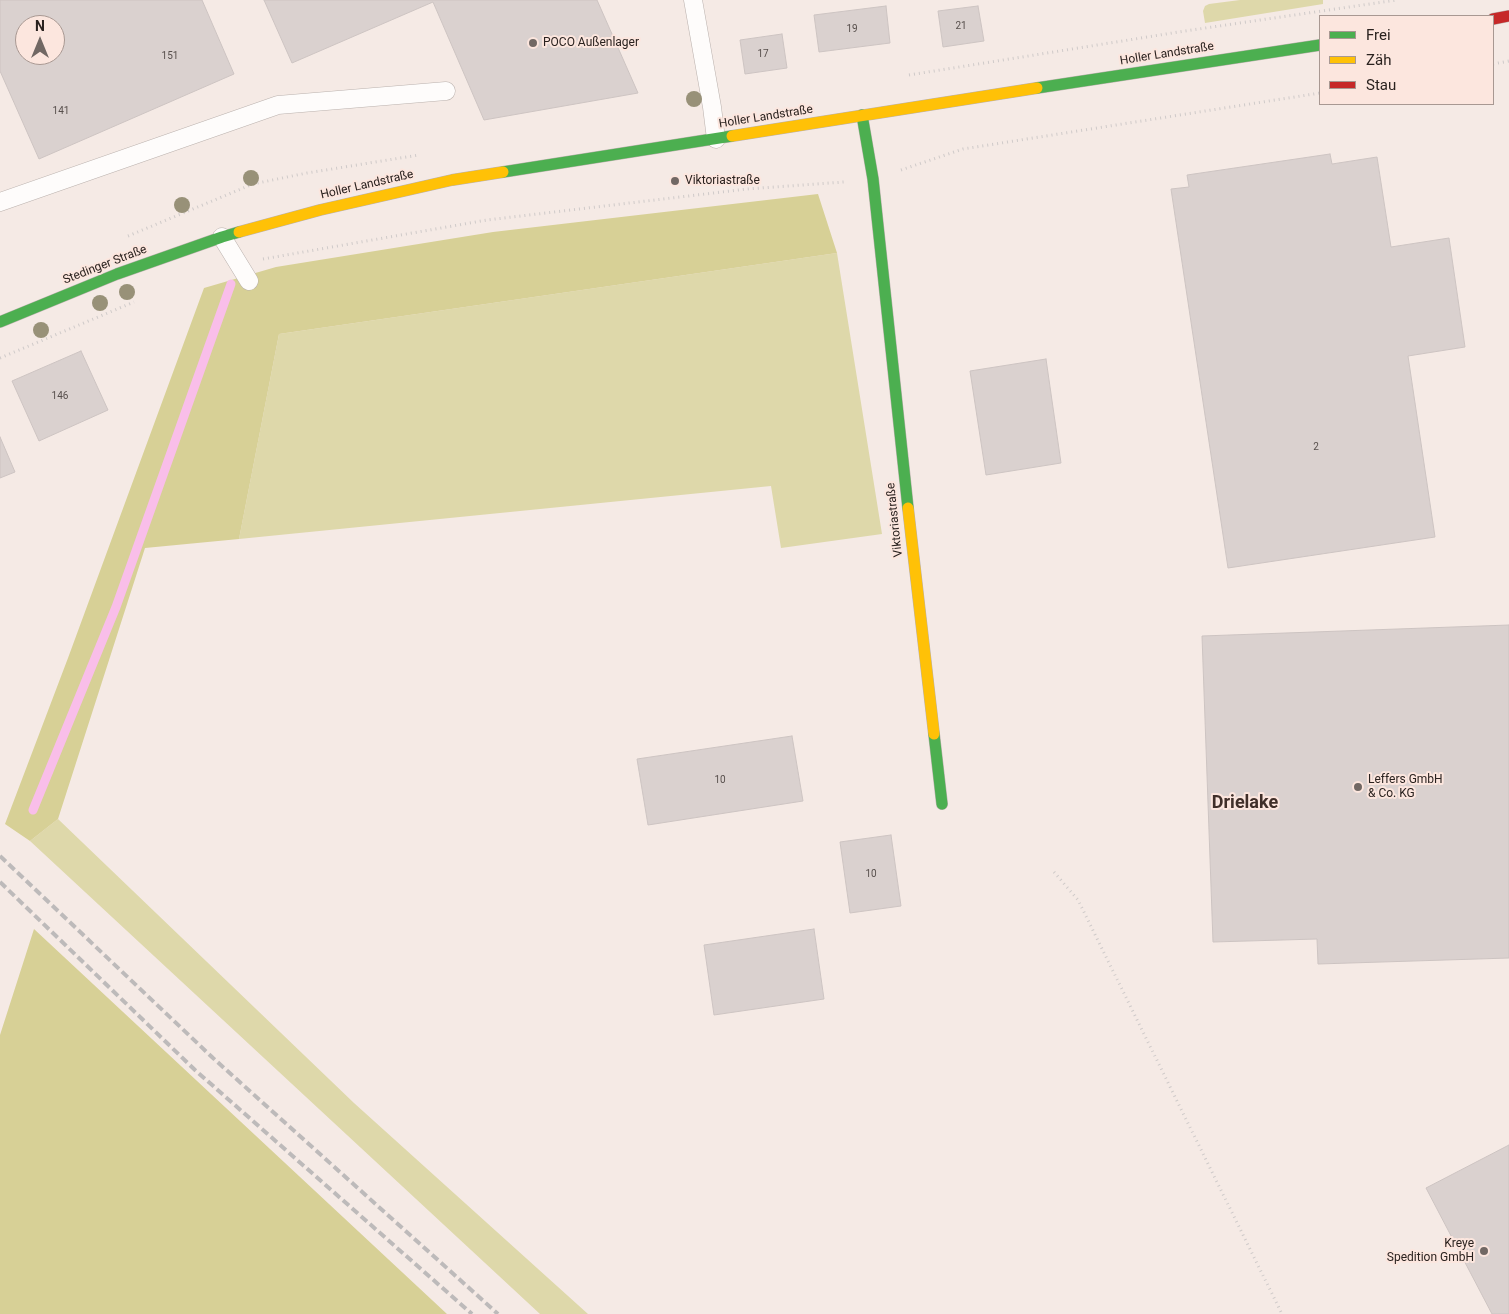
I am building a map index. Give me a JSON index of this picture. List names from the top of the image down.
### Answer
{
  "streets": {
    "main road": ["Holler Landstraße", "Stedinger Straße", "Viktoriastraße"]
  },
  "crossings": [
    ["Holler Landstraße", "Stedinger Straße"],
    ["Holler Landstraße", "Viktoriastraße"]
  ],
  "districts": ["Drielake"],
  "places": [
    "POCO Außenlager",
    "Viktoriastraße",
    "Leffers GmbH & Co. KG",
    "Kreye Spedition GmbH"
  ],
  "house_numbers": [
    "21",
    "19",
    "17",
    "151",
    "141",
    "146",
    "2",
    "10",
    "10"
  ],
  "legend": ["Frei", "Zäh", "Stau"],
  "north": "top"
}
